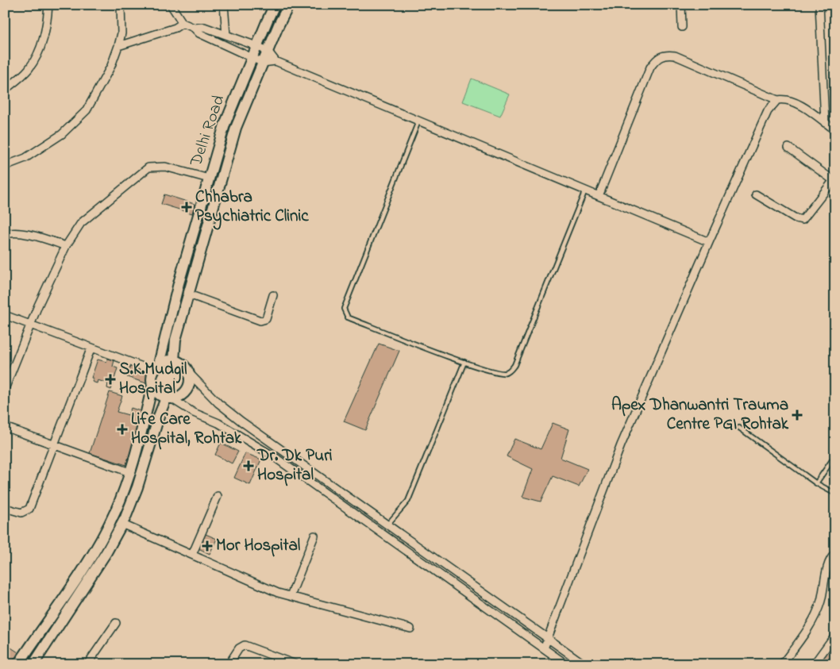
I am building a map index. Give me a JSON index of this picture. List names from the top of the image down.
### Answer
{
  "streets": {
    "main road": ["Delhi Road"]
  },
  "places": {
    "health": [
      "Chhabra Psychiatric Clinic",
      "S.K.Mudgil Hospital",
      "Apex Dhanwantri Trauma Centre PGI Rohtak",
      "Life Care Hospital, Rohtak",
      "Dr. Dk Puri Hospital",
      "Mor Hospital"
    ]
  }
}
